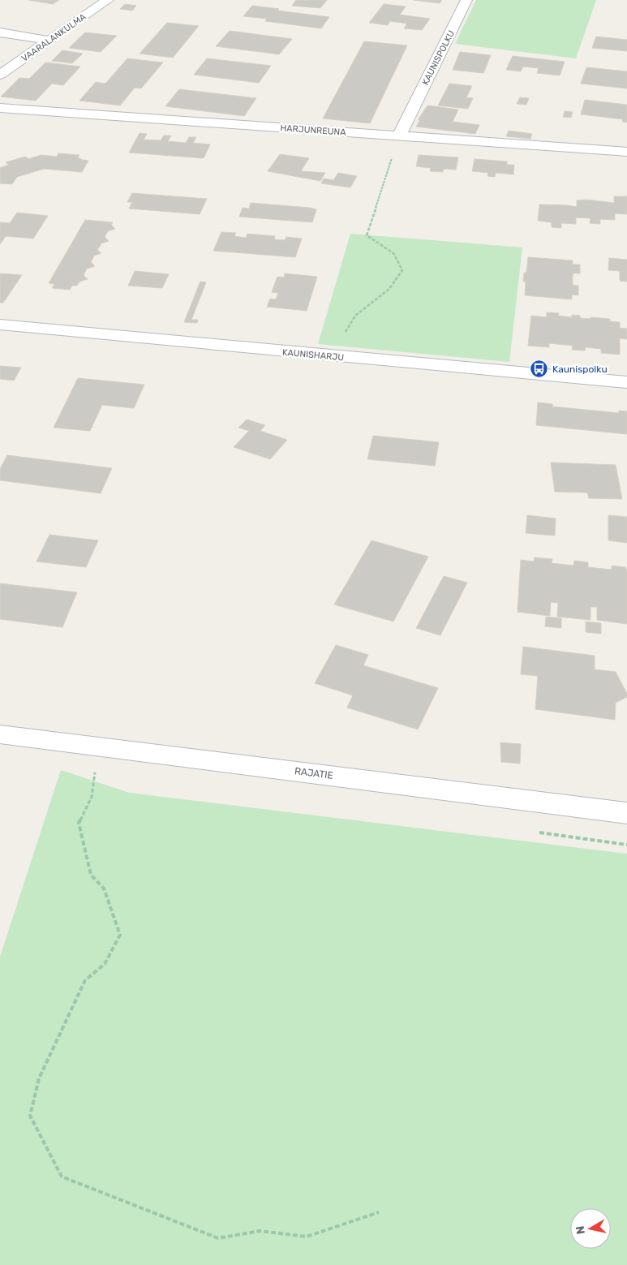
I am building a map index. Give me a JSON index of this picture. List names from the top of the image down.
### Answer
{
  "streets": {
    "street": [
      "VAARALANKULMA",
      "KAUNISPOLKU",
      "HARJUNREUNA",
      "KAUNISHARJU",
      "RAJATIE"
    ]
  },
  "crossings": [
    ["KAUNISPOLKU", "HARJUNREUNA"]
  ],
  "places": {
    "bus stop": ["Kaunispolku"]
  },
  "north": "left"
}
